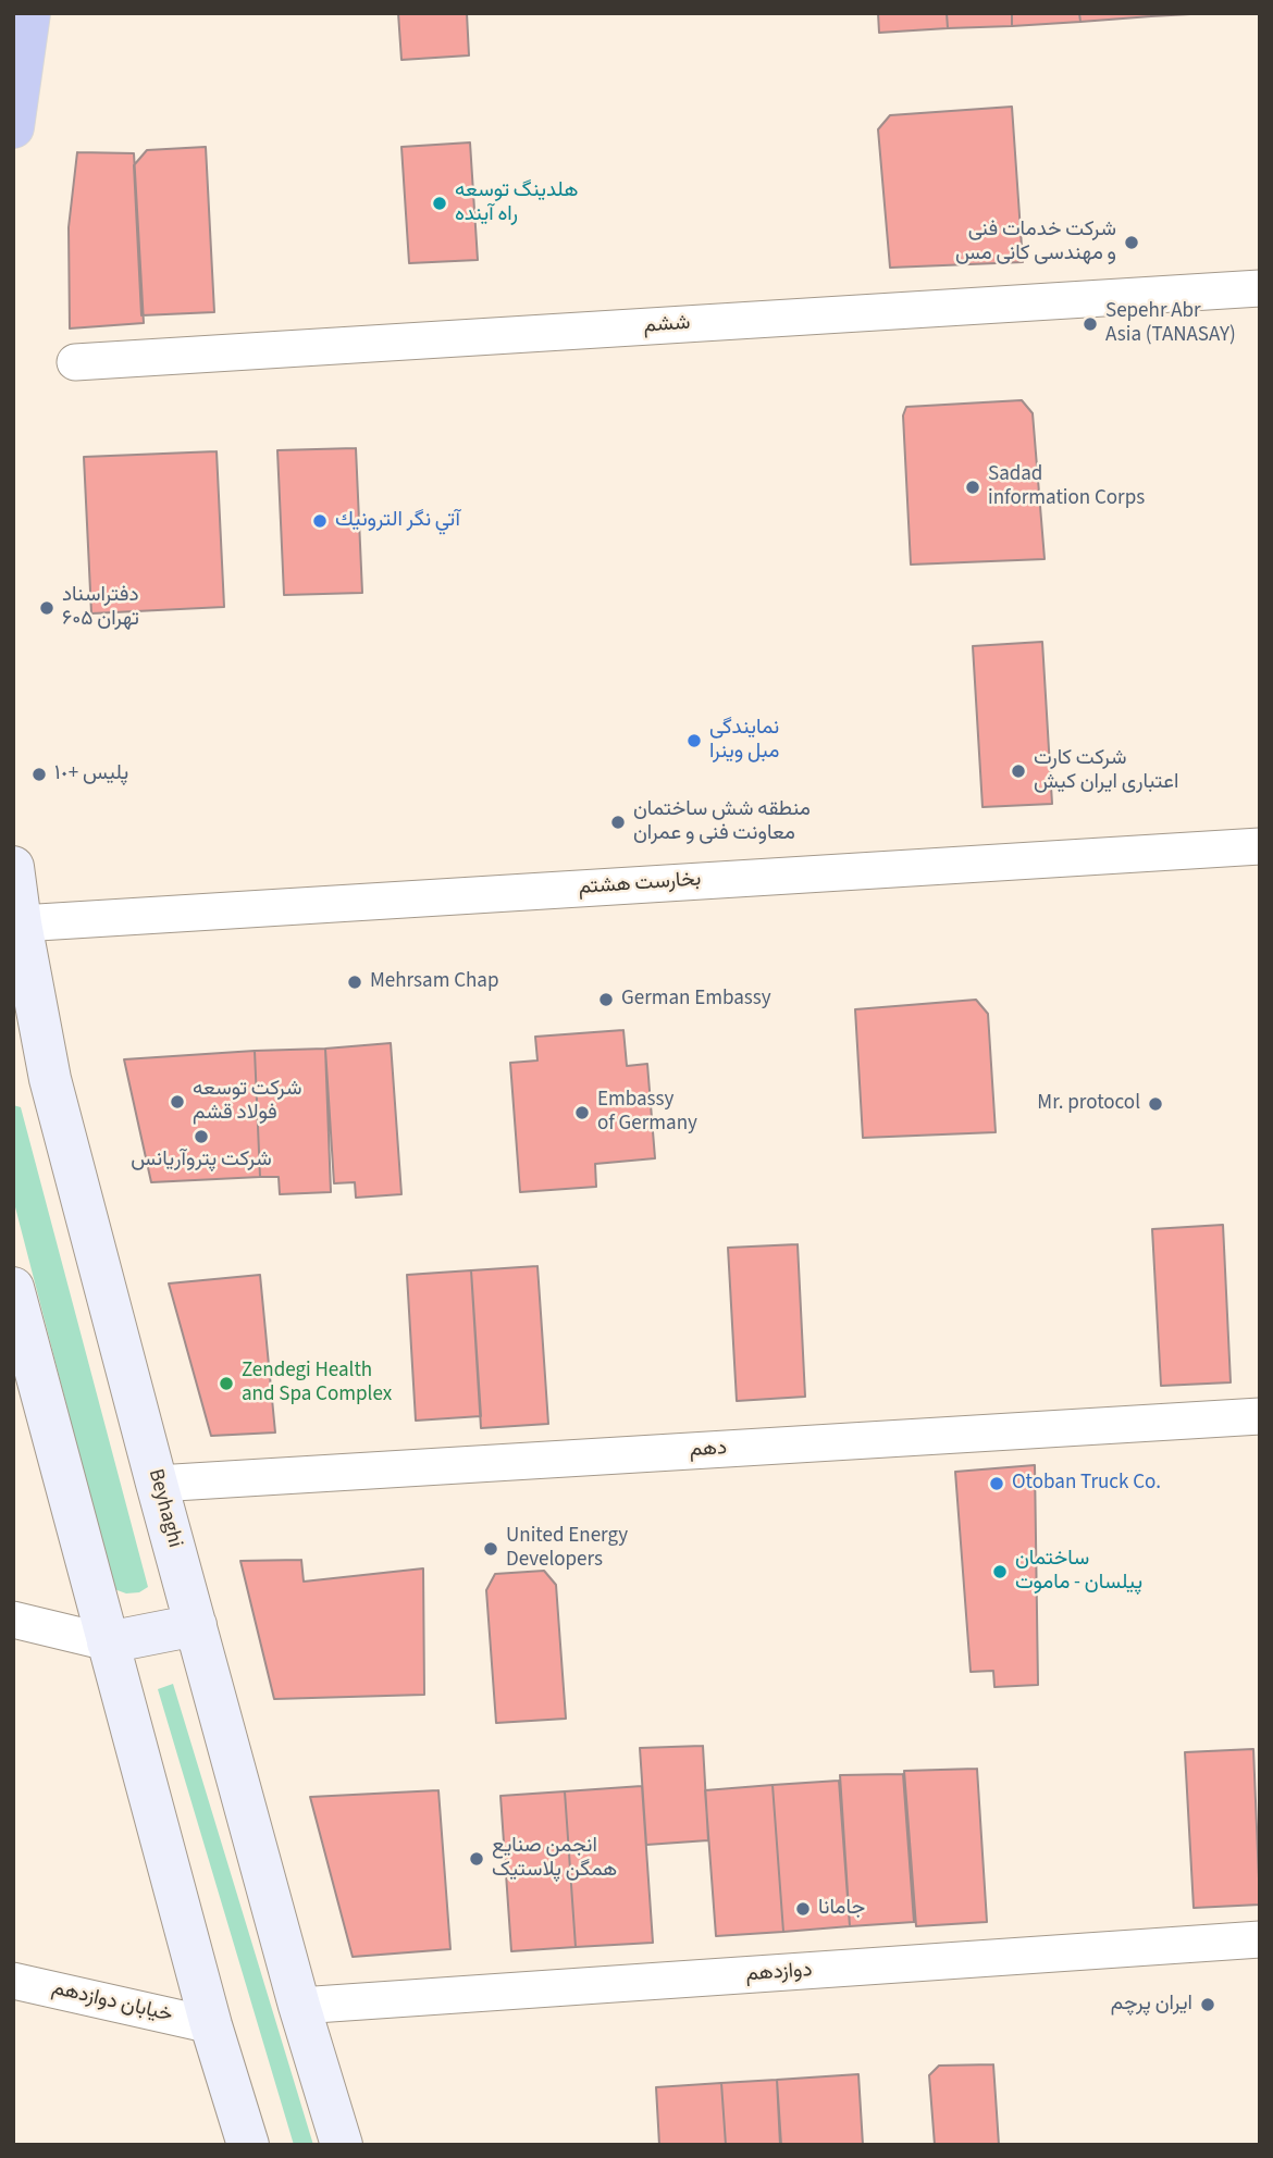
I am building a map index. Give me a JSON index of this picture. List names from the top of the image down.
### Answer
{
  "streets": {
    "main road": ["Beyhaghi"],
    "street": [
      "ششم",
      "بخارست هشتم",
      "دهم",
      "دوازدهم",
      "خیابان دوازدهم"
    ]
  },
  "crossings": [
    ["بخارست هشتم", "Beyhaghi"],
    ["دهم", "Beyhaghi"],
    ["Beyhaghi", "دوازدهم"]
  ],
  "places": [
    "هلدینگ توسعه راه آینده",
    "شرکت خدمات فنی و مهندسی کانی مس",
    "Sepehr Abr Asia (TANASAY)",
    "Sadad information Corps",
    "آتي نگر الترونيك",
    "دفتراسناد ۶۰۵ تهران",
    "نمایندگی مبل وینرا",
    "شرکت کارت اعتباری ایران کیش",
    "پلیس +۱٠",
    "منطقه شش ساختمان معاونت فنی و عمران",
    "Mehrsam Chap",
    "German Embassy",
    "شرکت توسعه فولاد قشم",
    "Mr. protocol",
    "Embassy of Germany",
    "شرکت پتروآریانس",
    "Zendegi Health and Spa Complex",
    "Otoban Truck Co.",
    "United Energy Developers",
    "ساختمان پیلسان - ماموت",
    "انجمن صنایع همگن پلاستیک",
    "جامانا",
    "ایران پرچم"
  ]
}
